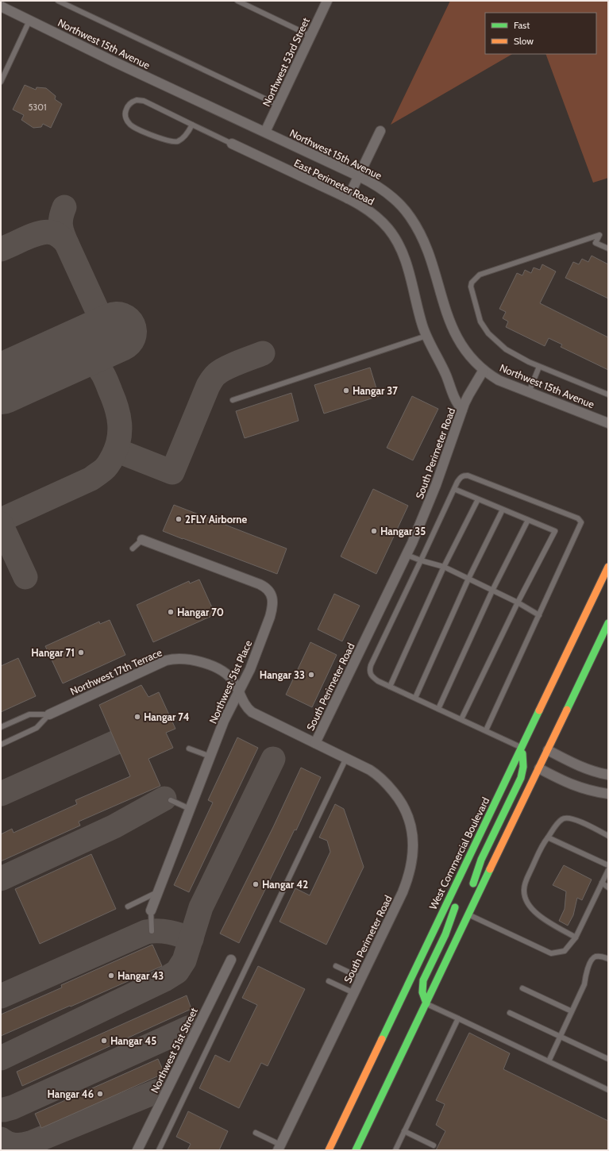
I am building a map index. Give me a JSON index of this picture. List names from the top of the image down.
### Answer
{
  "streets": {
    "highway": ["West Commercial Boulevard"],
    "street": [
      "Northwest 15th Avenue",
      "Northwest 53rd Street",
      "East Perimeter Road",
      "South Perimeter Road",
      "Northwest 17th Terrace",
      "Northwest 51st Place",
      "Northwest 51st Street"
    ]
  },
  "crossings": [
    ["Northwest 15th Avenue", "Northwest 53rd Street"],
    ["Northwest 15th Avenue", "South Perimeter Road"],
    ["East Perimeter Road", "South Perimeter Road"],
    ["South Perimeter Road", "Northwest 17th Terrace"],
    ["Northwest 17th Terrace", "Northwest 51st Place"]
  ],
  "places": [
    "Hangar 37",
    "2FLY Airborne",
    "Hangar 35",
    "Hangar 70",
    "Hangar 71",
    "Hangar 33",
    "Hangar 74",
    "Hangar 42",
    "Hangar 43",
    "Hangar 45",
    "Hangar 46"
  ],
  "house_numbers": ["5301"],
  "legend": ["Fast", "Slow"]
}
